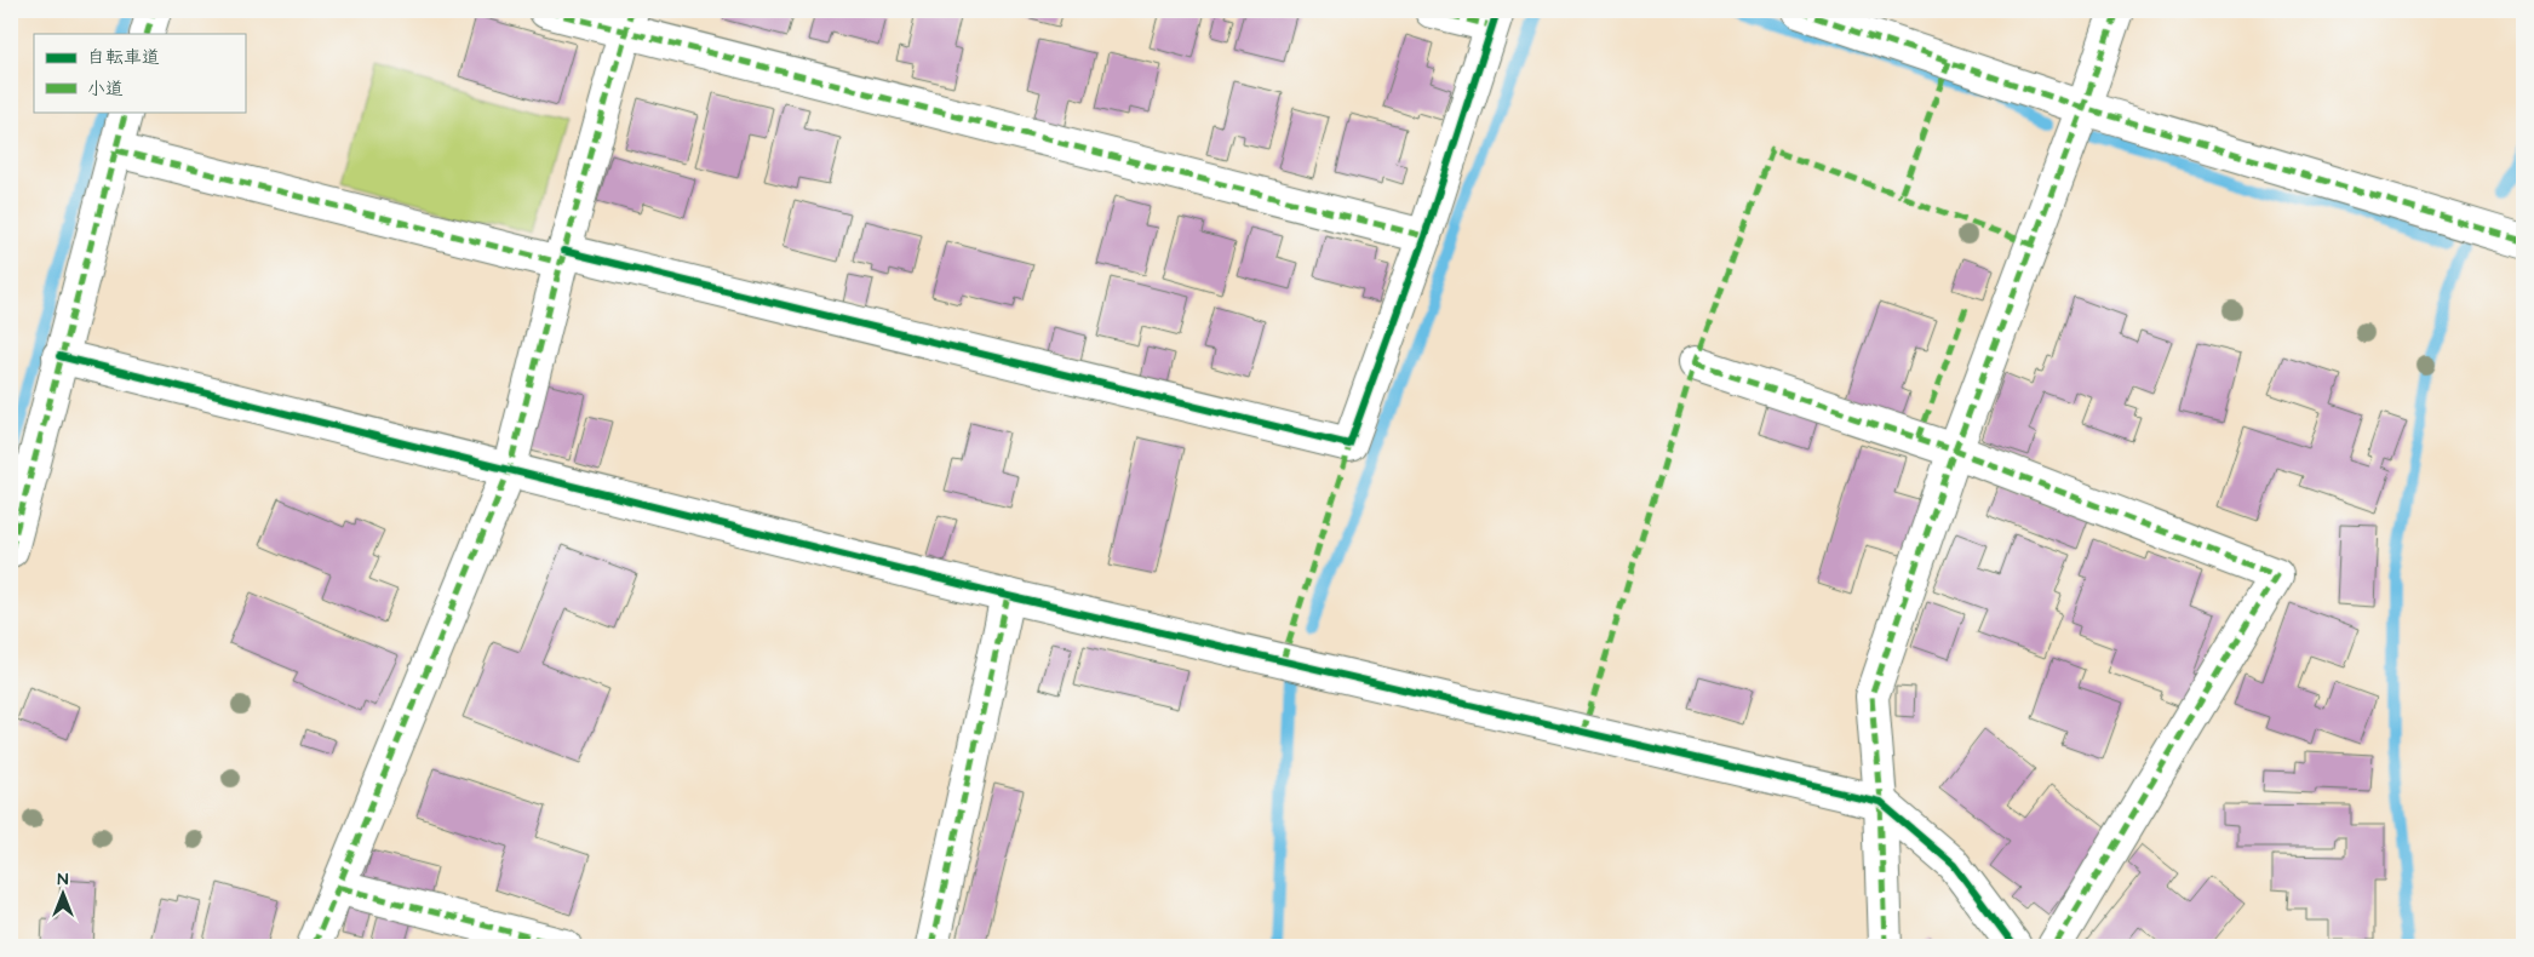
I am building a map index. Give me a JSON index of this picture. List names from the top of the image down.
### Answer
{
  "legend": ["自転車道", "小道"],
  "north": "top"
}
